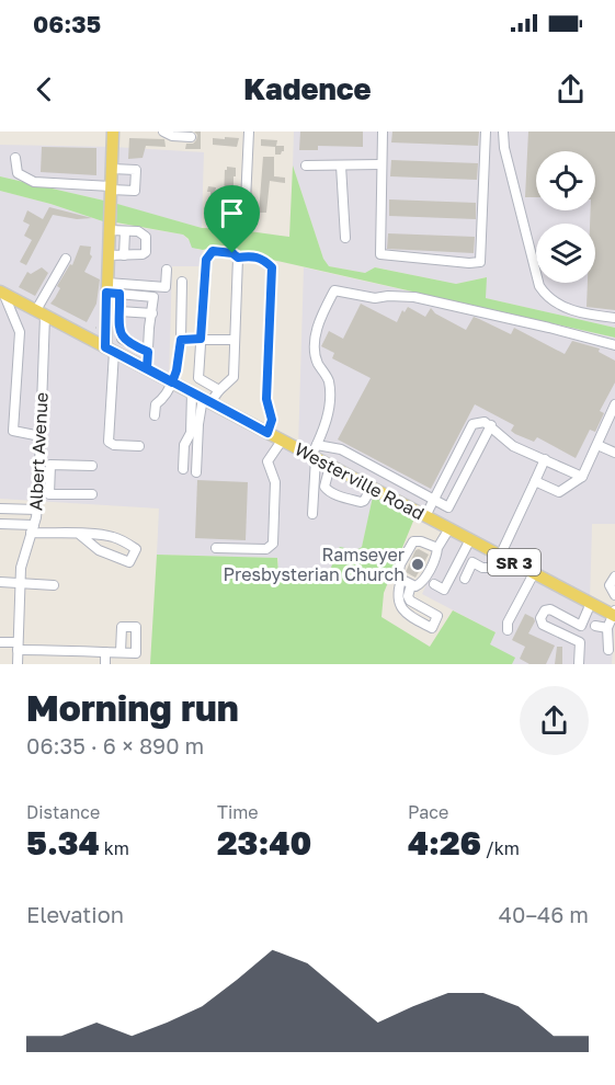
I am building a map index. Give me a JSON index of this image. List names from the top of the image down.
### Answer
{
  "streets": {
    "main road": ["Westerville Road", "SR 3"],
    "street": ["Albert Avenue"]
  },
  "crossings": [
    ["Albert Avenue", "Westerville Road"]
  ],
  "places": ["Ramseyer Presbysterian Church"],
  "page": {
    "status": "06:35",
    "header": "Kadence",
    "heading": ["Morning run", "06:35 · 6 × 890 m"],
    "stats": [
      ["Distance", "5.34 km"],
      ["Time", "23:40"],
      ["Pace", "4:26 /km"]
    ],
    "chart": ["Elevation", "40–46 m"]
  }
}
